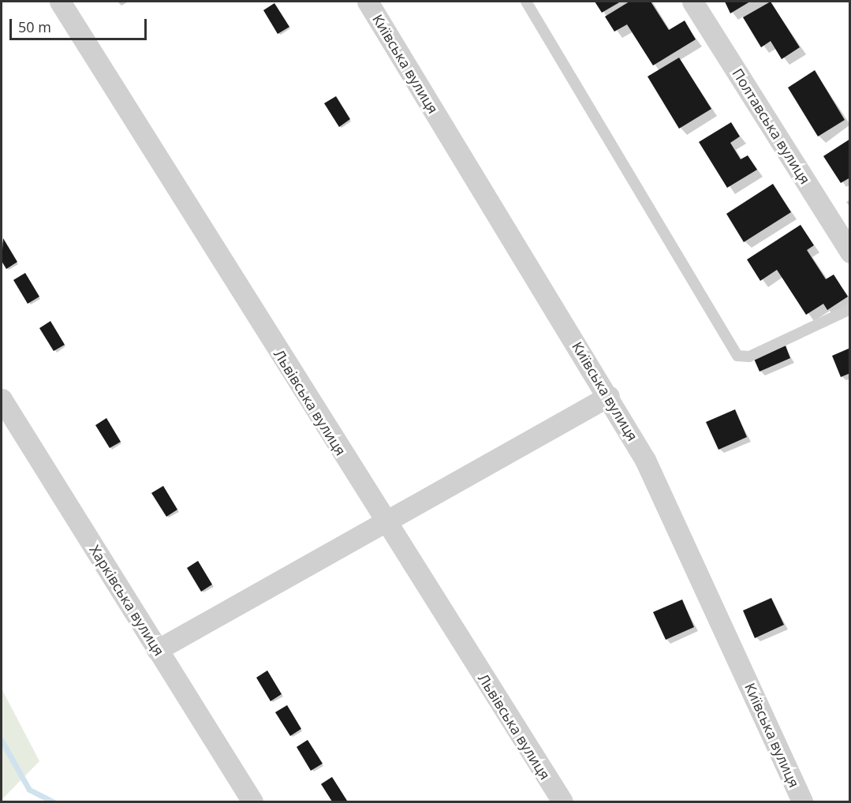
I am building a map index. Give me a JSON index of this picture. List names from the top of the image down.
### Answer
{
  "streets": {
    "street": [
      "Київська вулиця",
      "Полтавська вулиця",
      "Львівська вулиця",
      "Харківська вулиця"
    ]
  },
  "scale_bar": "50 m"
}
